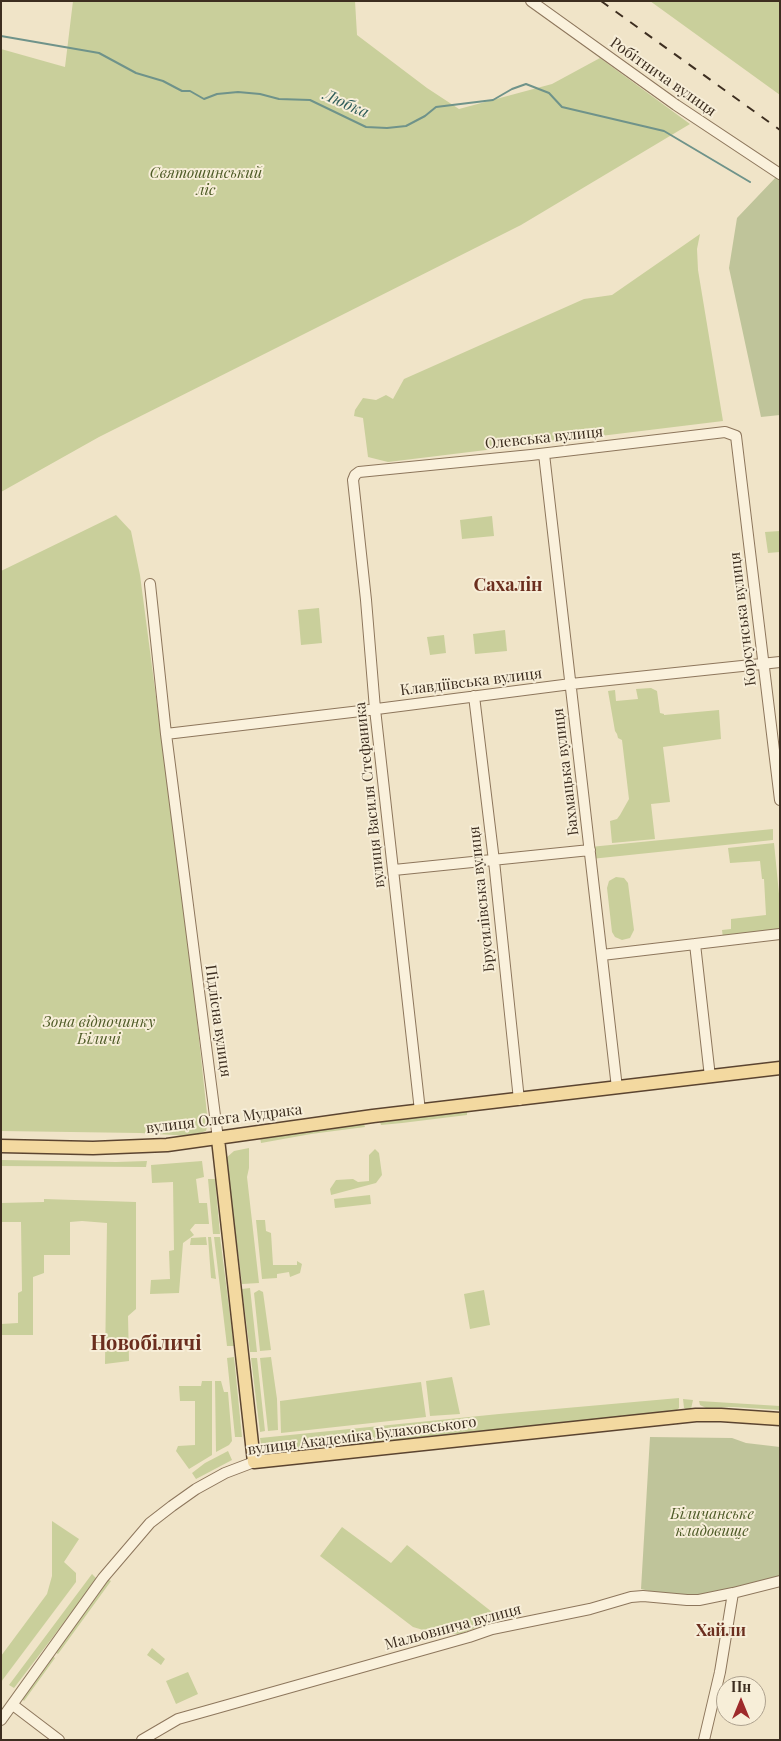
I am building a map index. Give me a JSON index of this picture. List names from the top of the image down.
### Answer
{
  "streets": {
    "main road": ["Підлісна вулиця", "вулиця Олега Мудрака", "вулиця Академіка Булаховського"],
    "street": [
      "Робітнича вулиця",
      "Олевська вулиця",
      "Корсунська вулиця",
      "Клавдіївська вулиця",
      "Бахмацька вулиця",
      "вулиця Василя Стефаника",
      "Брусилівська вулиця",
      "Мальовнича вулиця"
    ]
  },
  "crossings": [
    ["Олевська вулиця", "Корсунська вулиця"],
    ["Олевська вулиця", "Бахмацька вулиця"],
    ["Олевська вулиця", "вулиця Василя Стефаника"],
    ["Корсунська вулиця", "Клавдіївська вулиця"],
    ["Клавдіївська вулиця", "Бахмацька вулиця"],
    ["Клавдіївська вулиця", "вулиця Василя Стефаника"],
    ["Клавдіївська вулиця", "Брусилівська вулиця"],
    ["Клавдіївська вулиця", "Підлісна вулиця"],
    ["Бахмацька вулиця", "вулиця Олега Мудрака"],
    ["вулиця Василя Стефаника", "вулиця Олега Мудрака"],
    ["Брусилівська вулиця", "вулиця Олега Мудрака"],
    ["Підлісна вулиця", "вулиця Олега Мудрака"],
    ["Підлісна вулиця", "вулиця Академіка Булаховського"]
  ],
  "districts": ["Сахалін", "Новобіличі", "Хайли"],
  "water": ["Любка"],
  "parks": ["Святошинський ліс", "Зона відпочинку Біличі", "Біличанське кладовище"],
  "north": "top"
}
